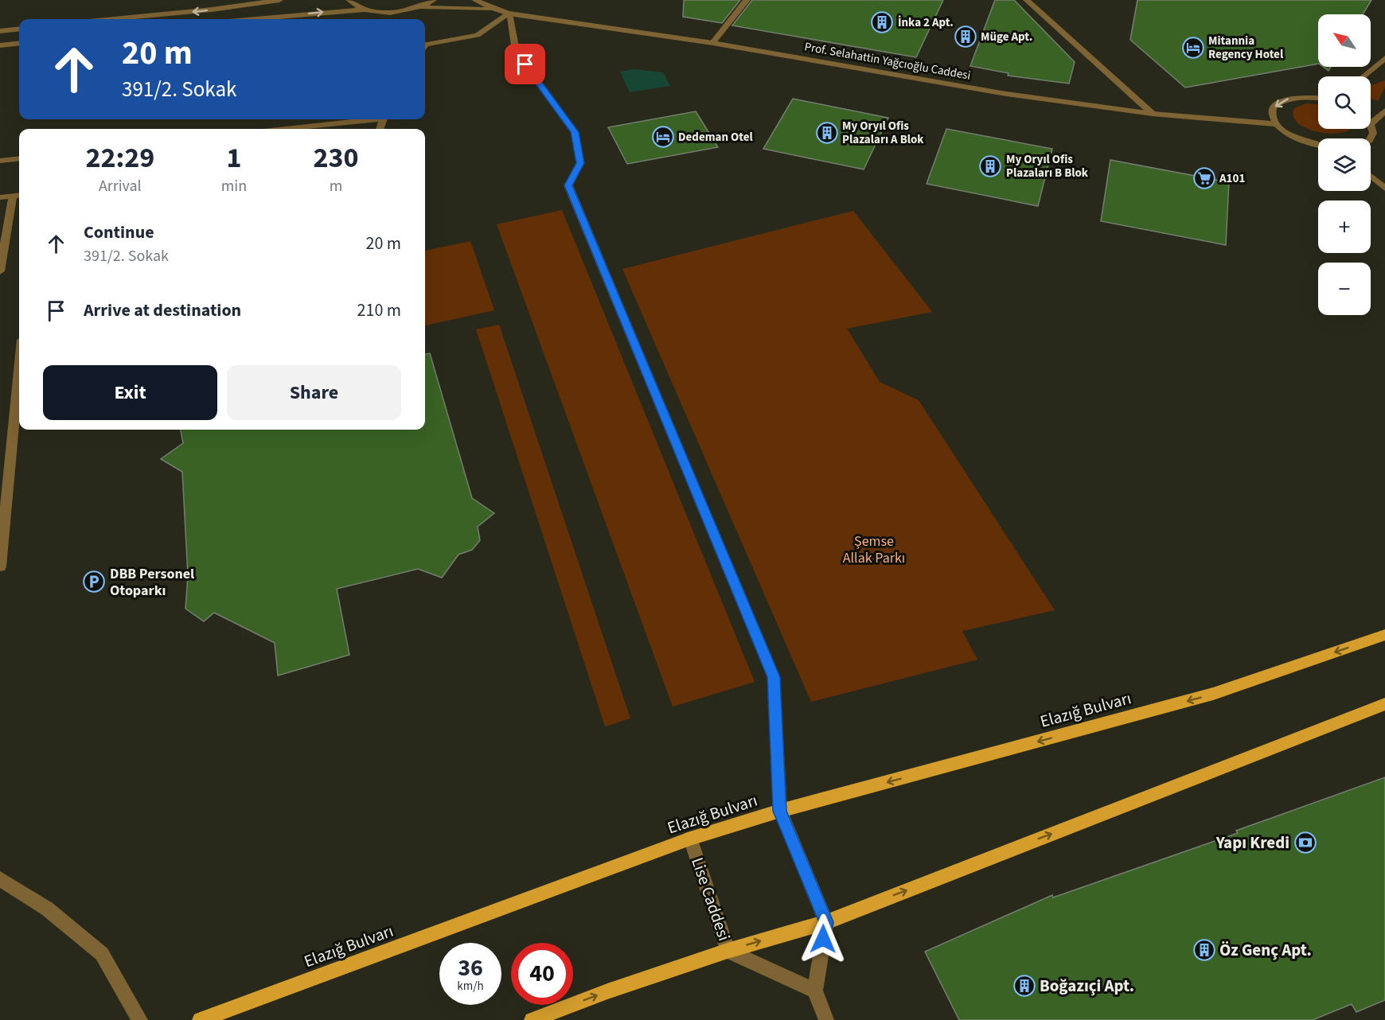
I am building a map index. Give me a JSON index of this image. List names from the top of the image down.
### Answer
{
  "streets": {
    "main road": ["Elazığ Bulvarı"],
    "street": ["Prof. Selahattin Yağcıoğlu Caddesi", "Lise Caddesi"]
  },
  "crossings": [
    ["Elazığ Bulvarı", "Lise Caddesi"]
  ],
  "parks": ["Şemse Allak Parkı"],
  "places": {
    "building": [
      "İnka 2 Apt.",
      "Müge Apt.",
      "My Oryıl Ofis Plazaları A Blok",
      "My Oryıl Ofis Plazaları B Blok",
      "Öz Genç Apt.",
      "Boğazıçi Apt."
    ],
    "hotel": ["Mitannia Regency Hotel", "Dedeman Otel"],
    "supermarket": ["A101"],
    "parking": ["DBB Personel Otoparkı"],
    "bank": ["Yapı Kredi"]
  },
  "north": "top left",
  "page": {
    "map_buttons": ["+", "−"],
    "turn": ["20 m", "391/2. Sokak"],
    "eta": [
      "22:29",
      "Arrival",
      "1",
      "min",
      "230",
      "m"
    ],
    "list": [
      {
        "name": "Continue",
        "note": "391/2. Sokak",
        "value": "20 m"
      },
      {
        "name": "Arrive at destination",
        "value": "210 m"
      }
    ],
    "buttons": ["Exit", "Share"],
    "speed": "36 km/h",
    "limit": "40"
  }
}
